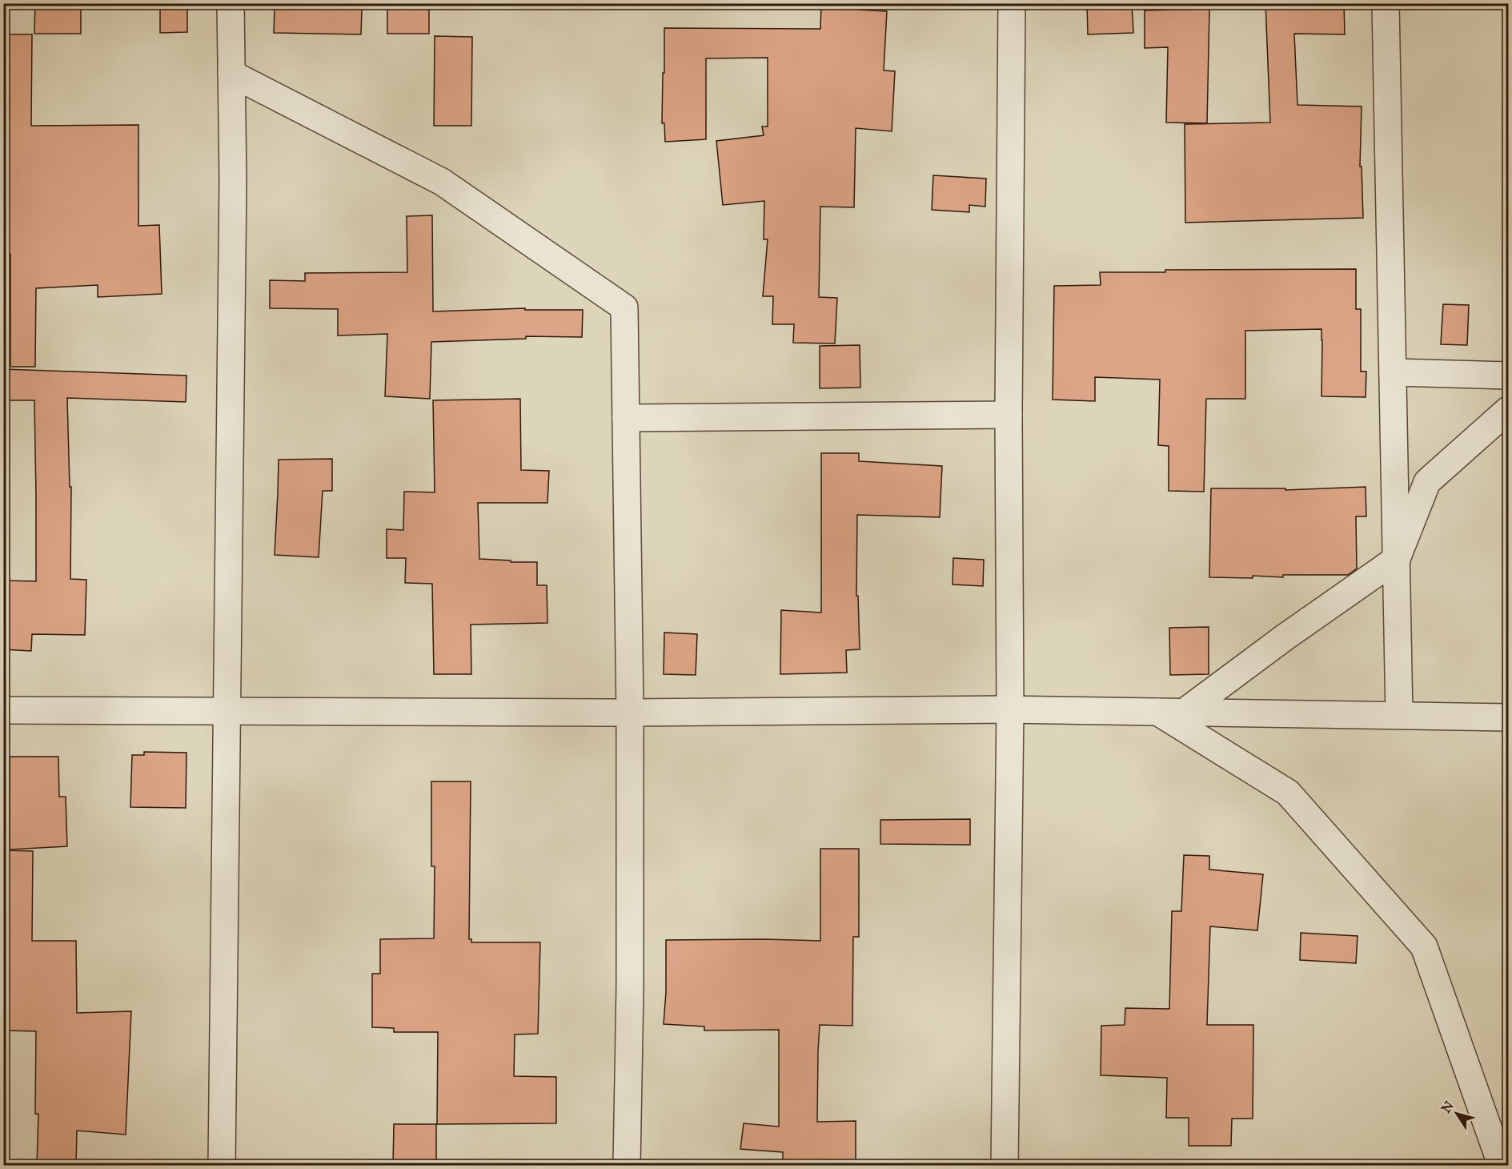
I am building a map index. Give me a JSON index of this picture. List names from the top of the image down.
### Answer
{
  "north": "top left"
}
